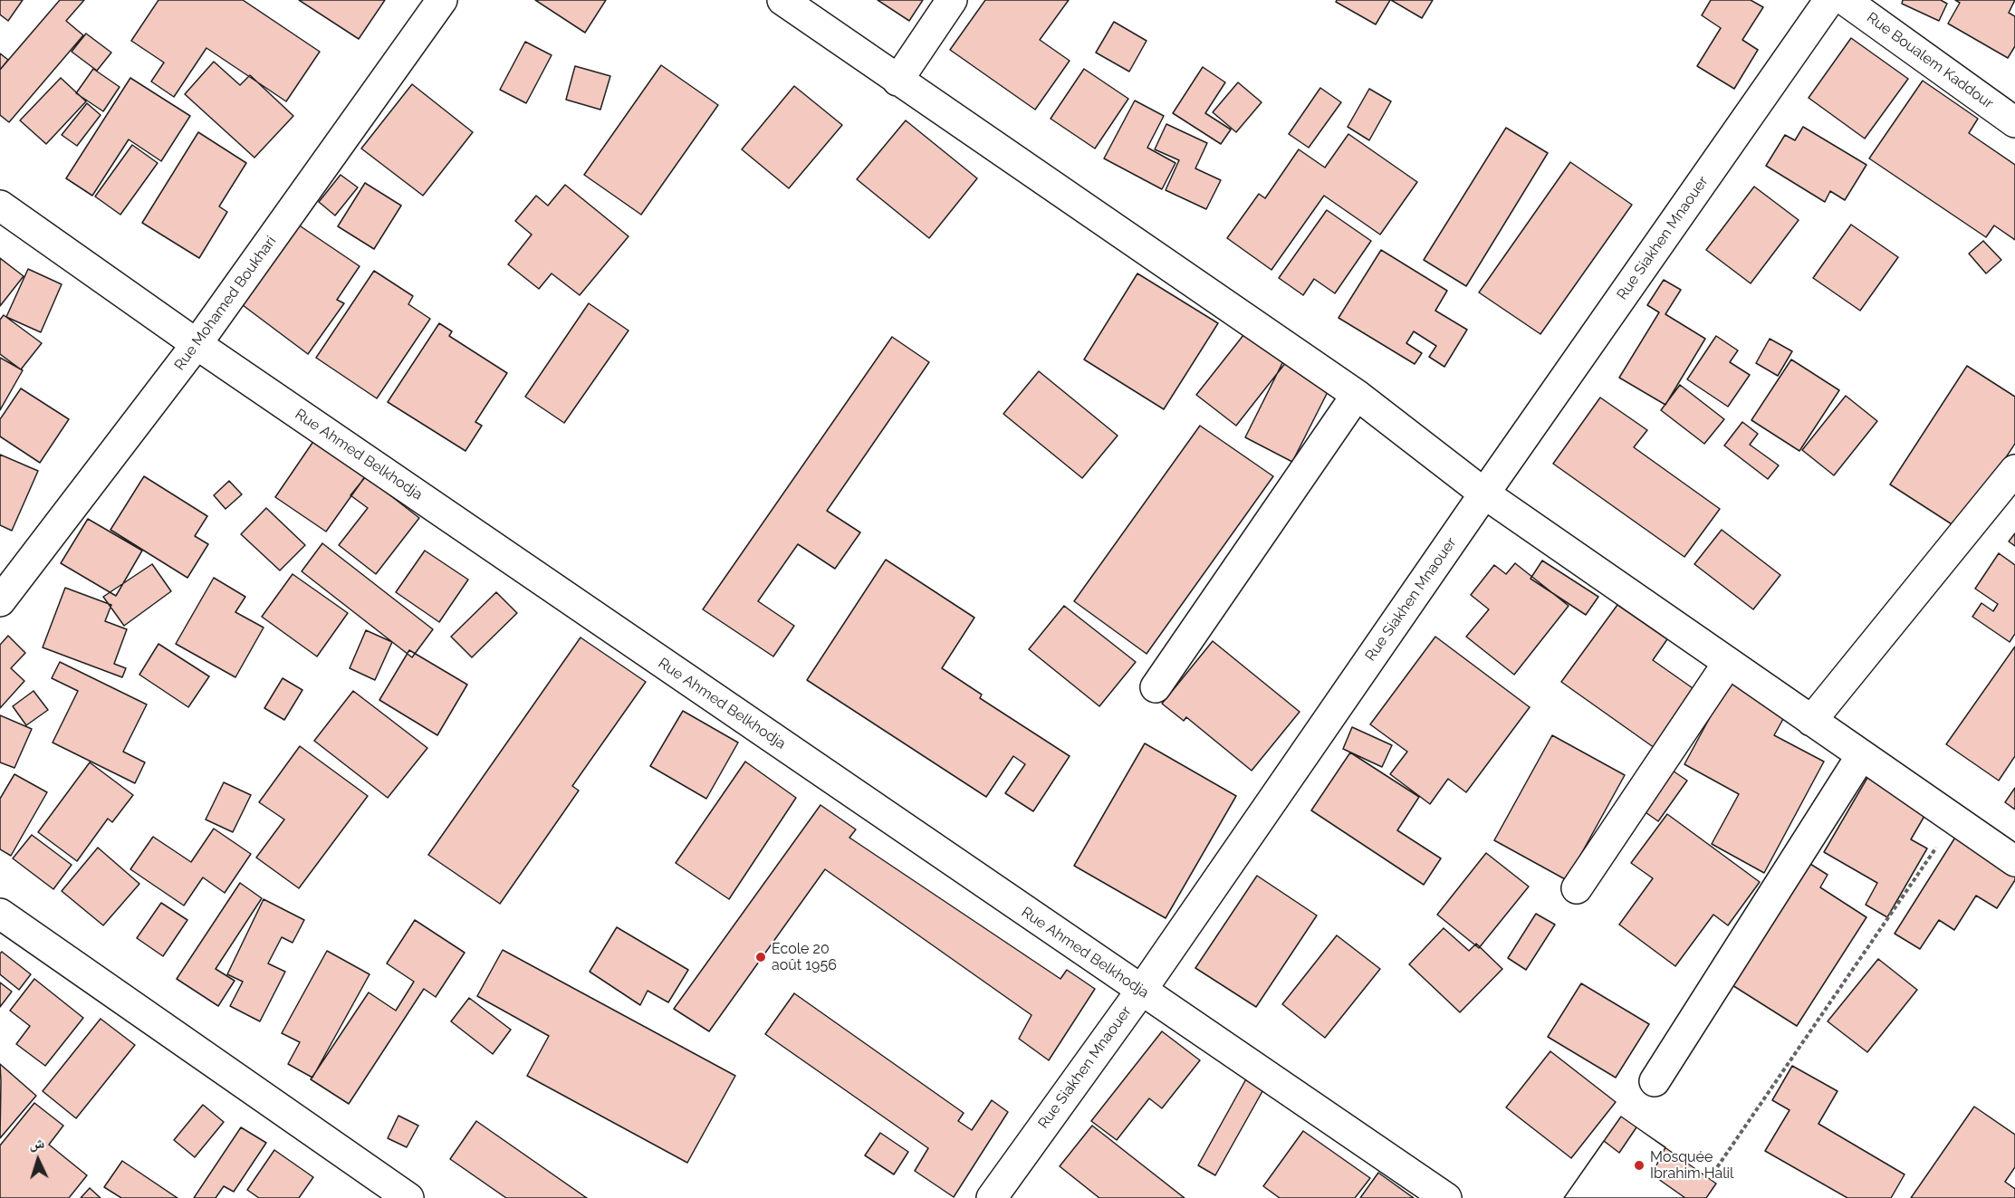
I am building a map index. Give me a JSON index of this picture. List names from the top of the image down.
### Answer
{
  "streets": {
    "street": [
      "Rue Boualem Kaddour",
      "Rue Siakhen Mnaouer",
      "Rue Mohamed Boukhari",
      "Rue Ahmed Belkhodja"
    ]
  },
  "crossings": [
    ["Rue Siakhen Mnaouer", "Rue Ahmed Belkhodja"],
    ["Rue Mohamed Boukhari", "Rue Ahmed Belkhodja"]
  ],
  "places": ["Ecole 20 août 1956", "Mosquée Ibrahim Halil"],
  "north": "top"
}
